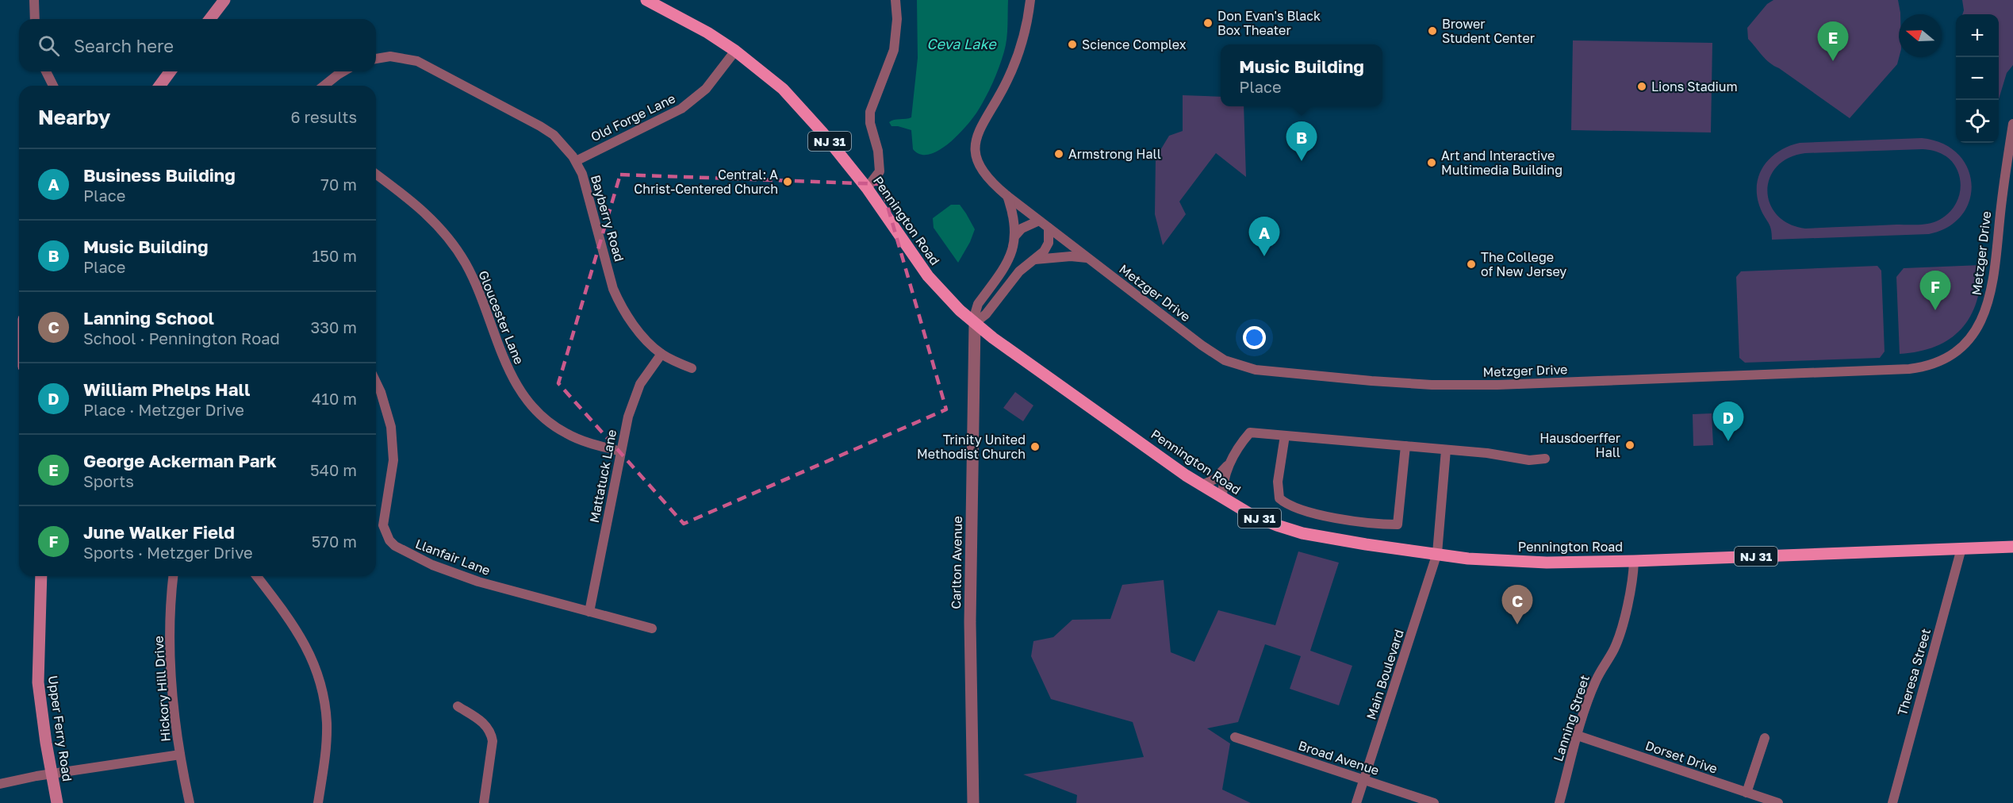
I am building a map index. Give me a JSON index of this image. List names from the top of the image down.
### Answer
{
  "streets": {
    "main road": ["NJ 31", "Pennington Road", "Upper Ferry Road"],
    "street": [
      "Old Forge Lane",
      "Bayberry Road",
      "Metzger Drive",
      "Gloucester Lane",
      "Mattatuck Lane",
      "Llanfair Lane",
      "Carlton Avenue",
      "Theresa Street",
      "Main Boulevard",
      "Hickory Hill Drive",
      "Lanning Street",
      "Dorset Drive",
      "Broad Avenue"
    ]
  },
  "crossings": [
    ["Old Forge Lane", "Bayberry Road"],
    ["Old Forge Lane", "Pennington Road"],
    ["Bayberry Road", "Mattatuck Lane"],
    ["Pennington Road", "Carlton Avenue"],
    ["Pennington Road", "Theresa Street"],
    ["Pennington Road", "Main Boulevard"],
    ["Pennington Road", "Lanning Street"],
    ["Gloucester Lane", "Mattatuck Lane"],
    ["Mattatuck Lane", "Llanfair Lane"],
    ["Main Boulevard", "Broad Avenue"],
    ["Lanning Street", "Dorset Drive"]
  ],
  "water": ["Ceva Lake"],
  "places": [
    "Don Evan's Black Box Theater",
    "Brower Student Center",
    "Science Complex",
    "Lions Stadium",
    "Armstrong Hall",
    "Art and Interactive Multimedia Building",
    "Central: A Christ-Centered Church",
    "The College of New Jersey",
    "Hausdoerffer Hall",
    "Trinity United Methodist Church"
  ],
  "north": "left",
  "page": {
    "map_buttons": ["+", "−"],
    "search": "Search here",
    "pins": [
      "E",
      "B",
      "A",
      "F",
      "D",
      "C"
    ],
    "popup": ["Music Building", "Place"],
    "heading": ["Nearby", "6 results"],
    "list": [
      {
        "mark": "A",
        "name": "Business Building",
        "note": "Place",
        "value": "70 m"
      },
      {
        "mark": "B",
        "name": "Music Building",
        "note": "Place",
        "value": "150 m"
      },
      {
        "mark": "C",
        "name": "Lanning School",
        "note": "School · Pennington Road",
        "value": "330 m"
      },
      {
        "mark": "D",
        "name": "William Phelps Hall",
        "note": "Place · Metzger Drive",
        "value": "410 m"
      },
      {
        "mark": "E",
        "name": "George Ackerman Park",
        "note": "Sports",
        "value": "540 m"
      },
      {
        "mark": "F",
        "name": "June Walker Field",
        "note": "Sports · Metzger Drive",
        "value": "570 m"
      }
    ]
  }
}
